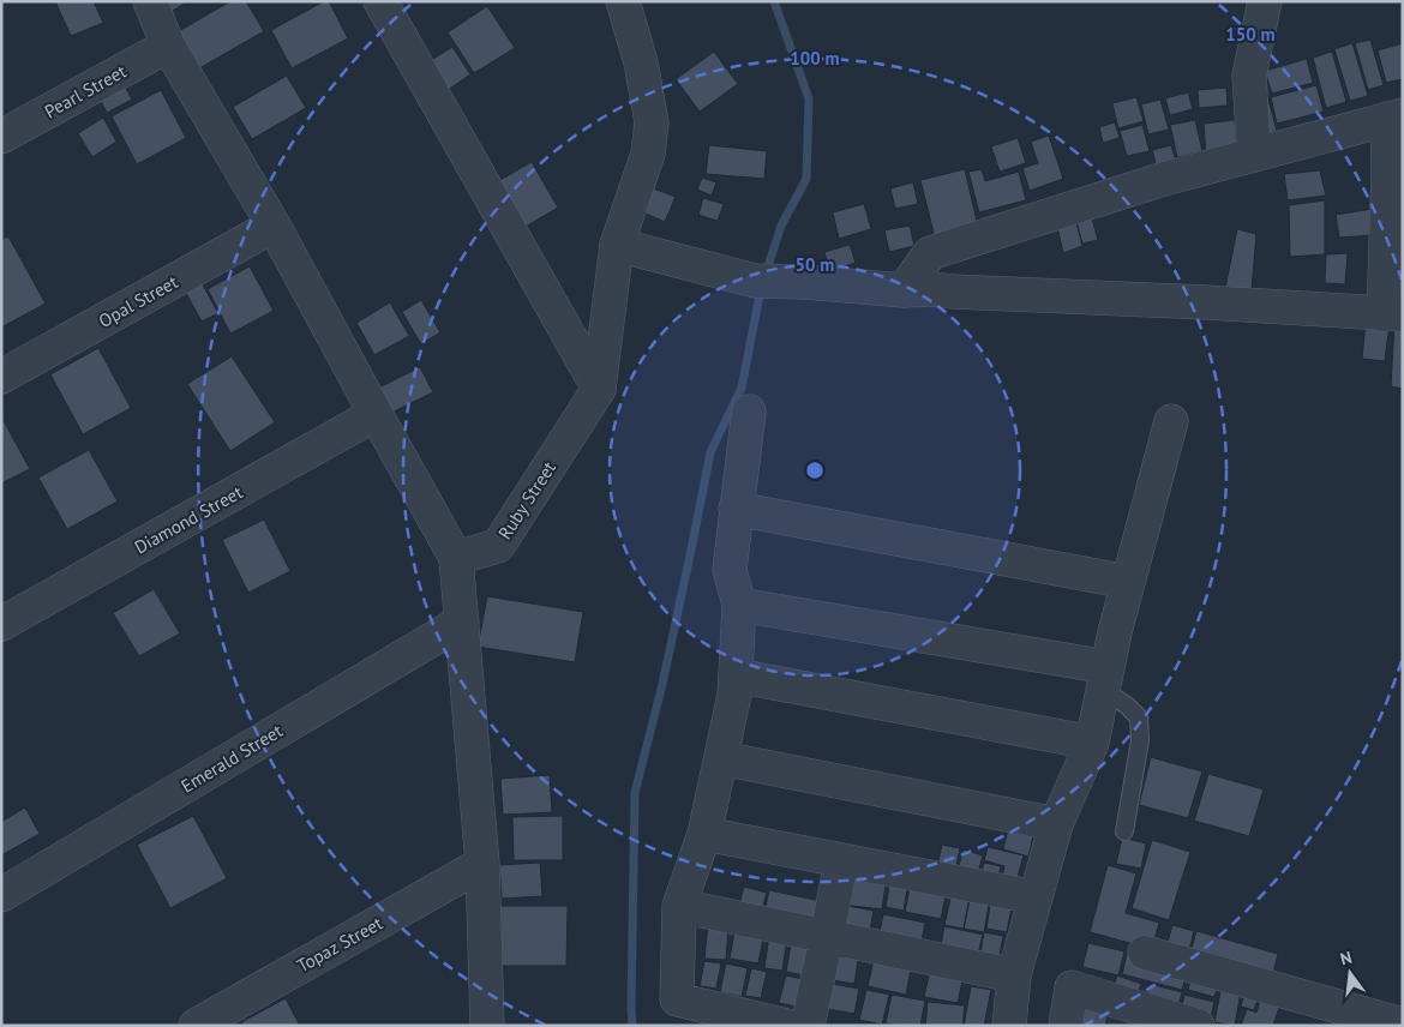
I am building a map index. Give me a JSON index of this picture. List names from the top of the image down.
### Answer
{
  "streets": {
    "street": [
      "Pearl Street",
      "Opal Street",
      "Ruby Street",
      "Diamond Street",
      "Emerald Street",
      "Topaz Street"
    ]
  },
  "north": "top",
  "rings": ["150 m", "100 m", "50 m"]
}
